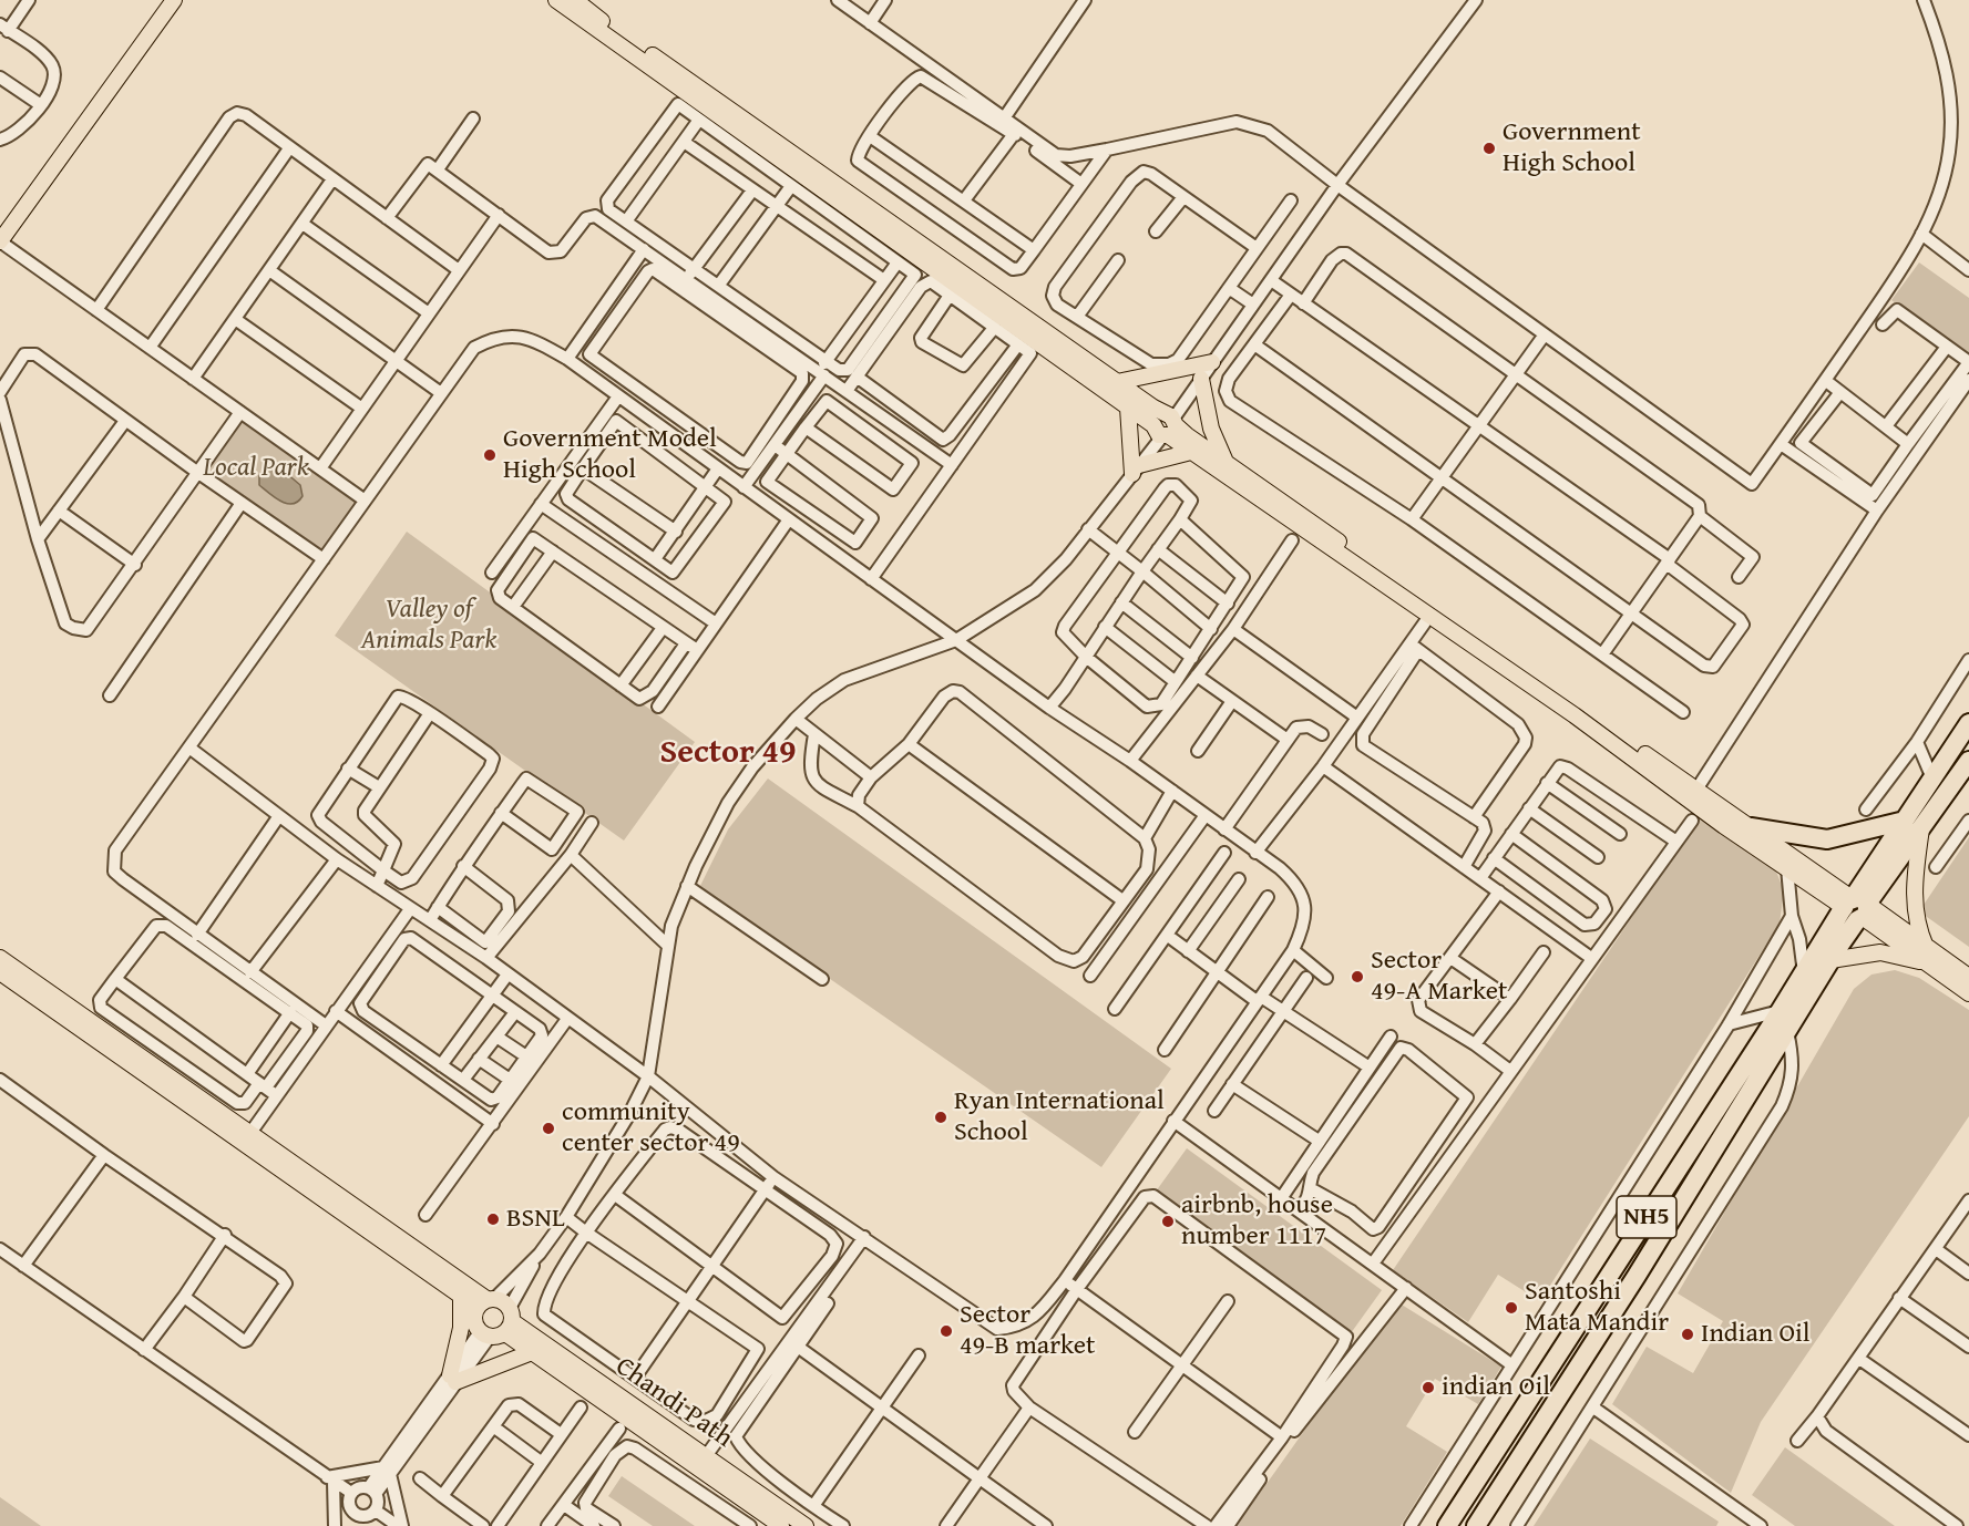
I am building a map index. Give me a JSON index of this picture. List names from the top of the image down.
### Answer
{
  "streets": {
    "highway": ["NH5"],
    "main road": ["Chandi Path"]
  },
  "districts": ["Sector 49"],
  "parks": ["Local Park", "Valley of Animals Park"],
  "places": [
    "Government High School",
    "Government Model High School",
    "Sector 49-A Market",
    "Ryan International School",
    "community center sector 49",
    "BSNL",
    "airbnb, house number 1117",
    "Santoshi Mata Mandir",
    "Sector 49-B market",
    "Indian Oil",
    "indian Oil"
  ]
}
